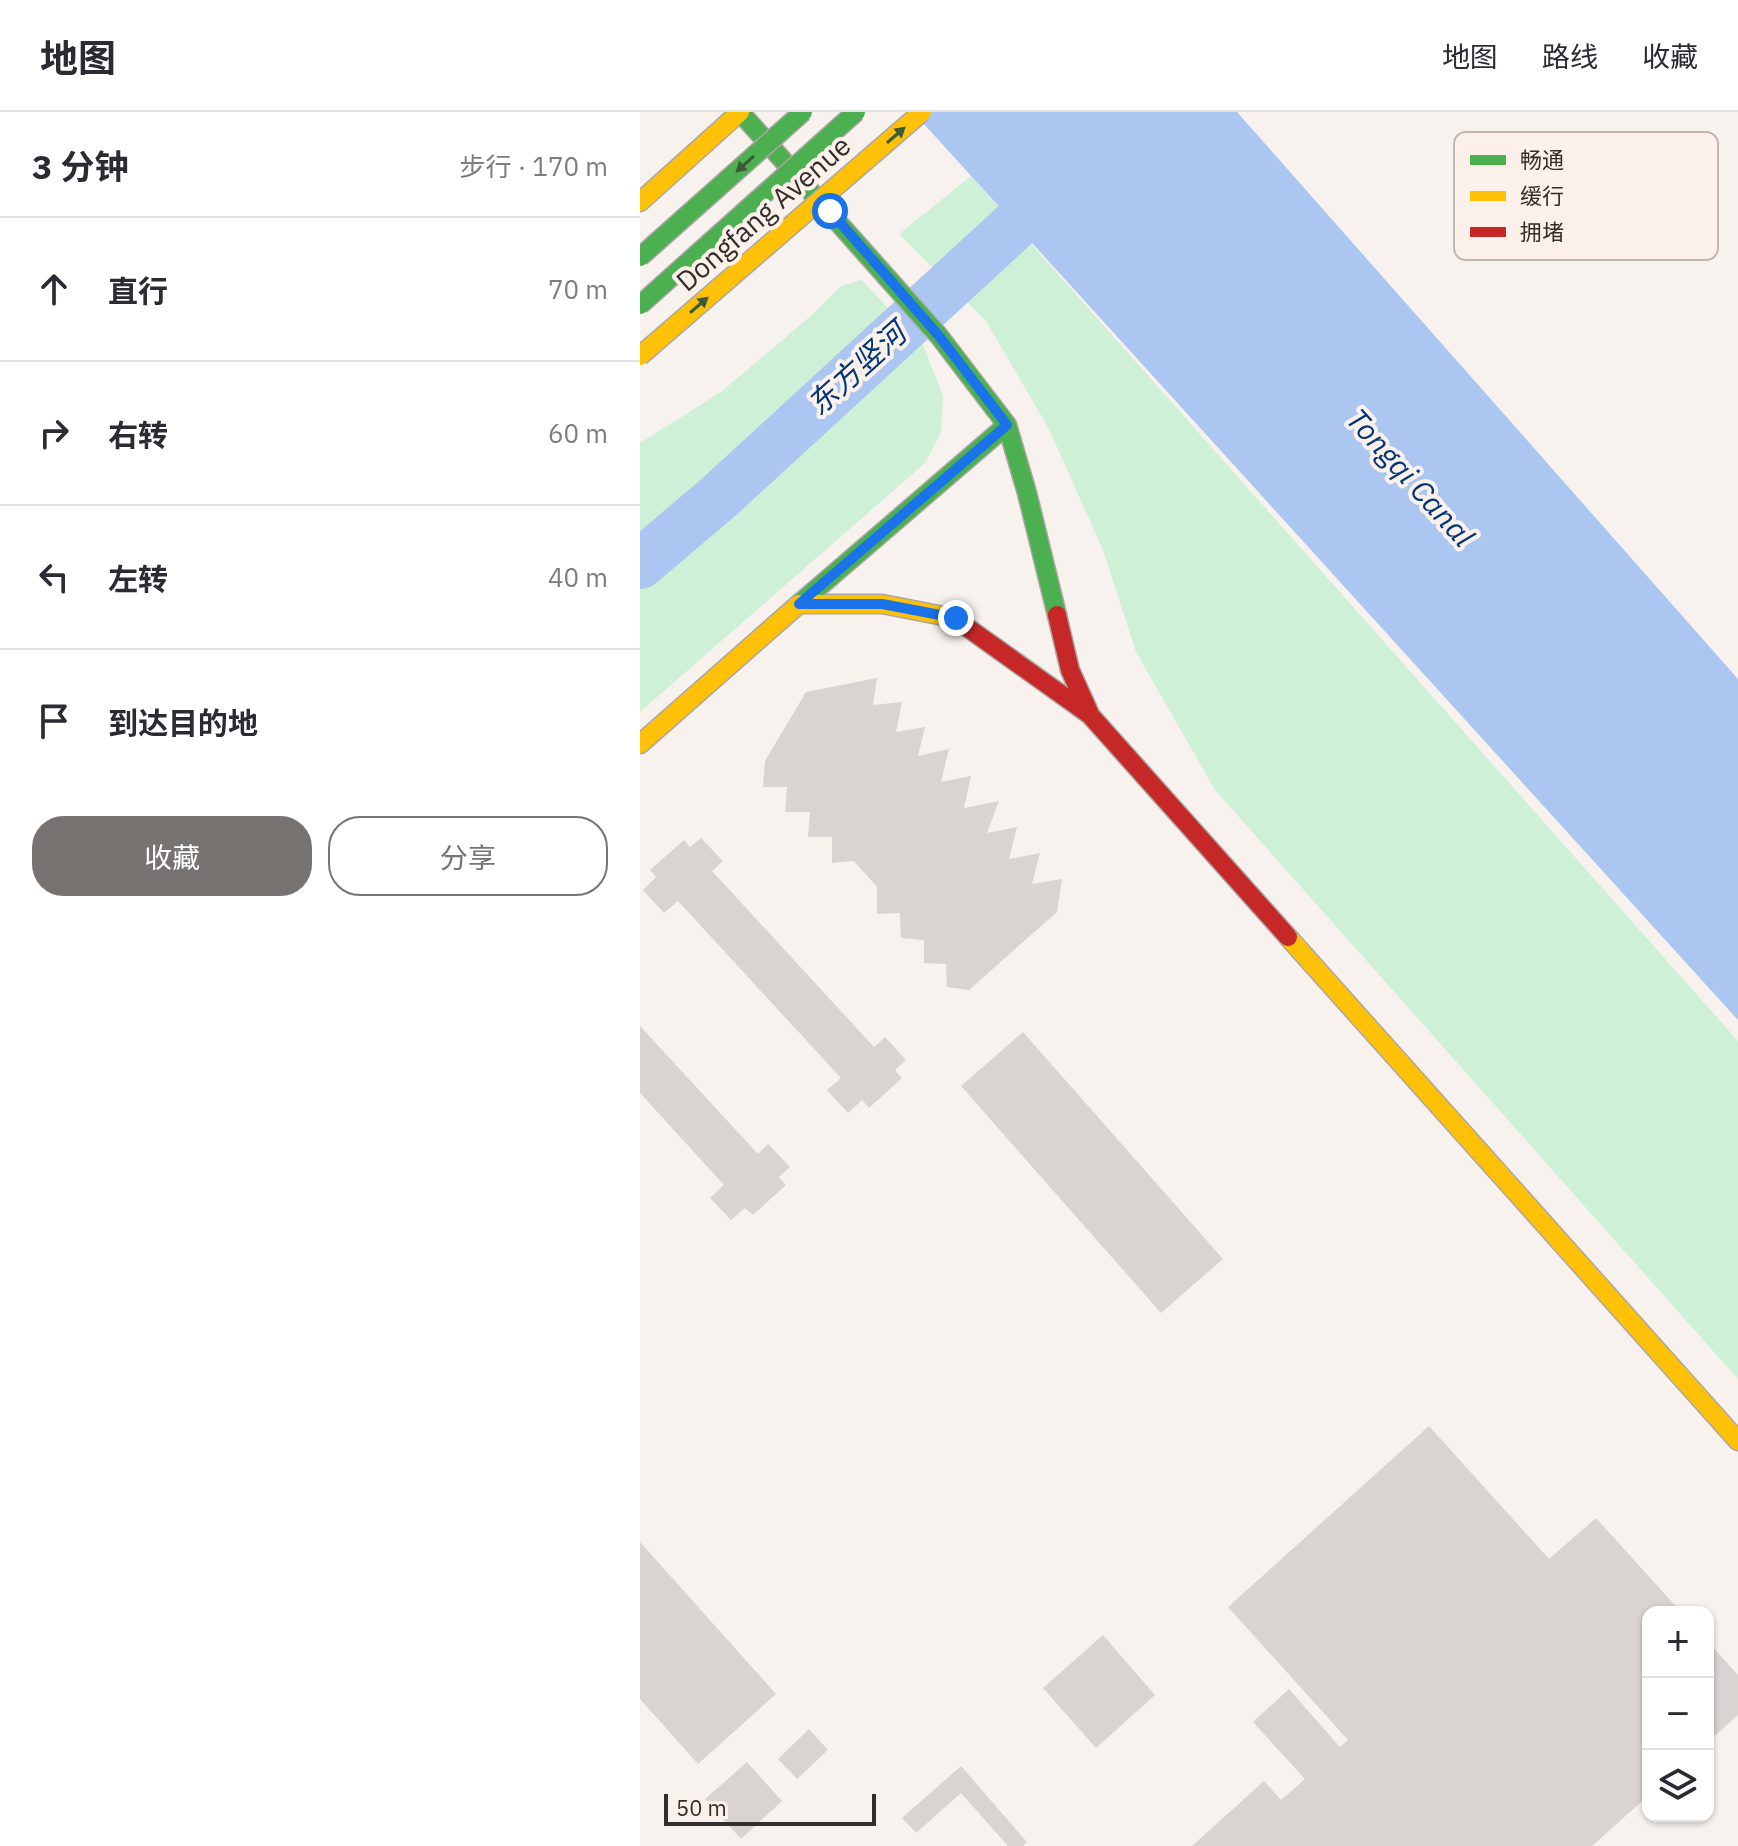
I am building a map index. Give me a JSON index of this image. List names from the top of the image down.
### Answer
{
  "streets": {
    "main road": ["Dongfang Avenue"]
  },
  "water": ["东方竖河", "Tongqi Canal"],
  "legend": ["畅通", "缓行", "拥堵"],
  "scale_bar": "50 m",
  "page": {
    "header": "地图",
    "nav": ["地图", "路线", "收藏"],
    "heading": ["3 分钟", "步行 · 170 m"],
    "list": [
      ["直行", "70 m"],
      ["右转", "60 m"],
      ["左转", "40 m"],
      "到达目的地"
    ],
    "buttons": ["收藏", "分享"],
    "map_buttons": ["+", "−"],
    "scale": "50 m"
  }
}
